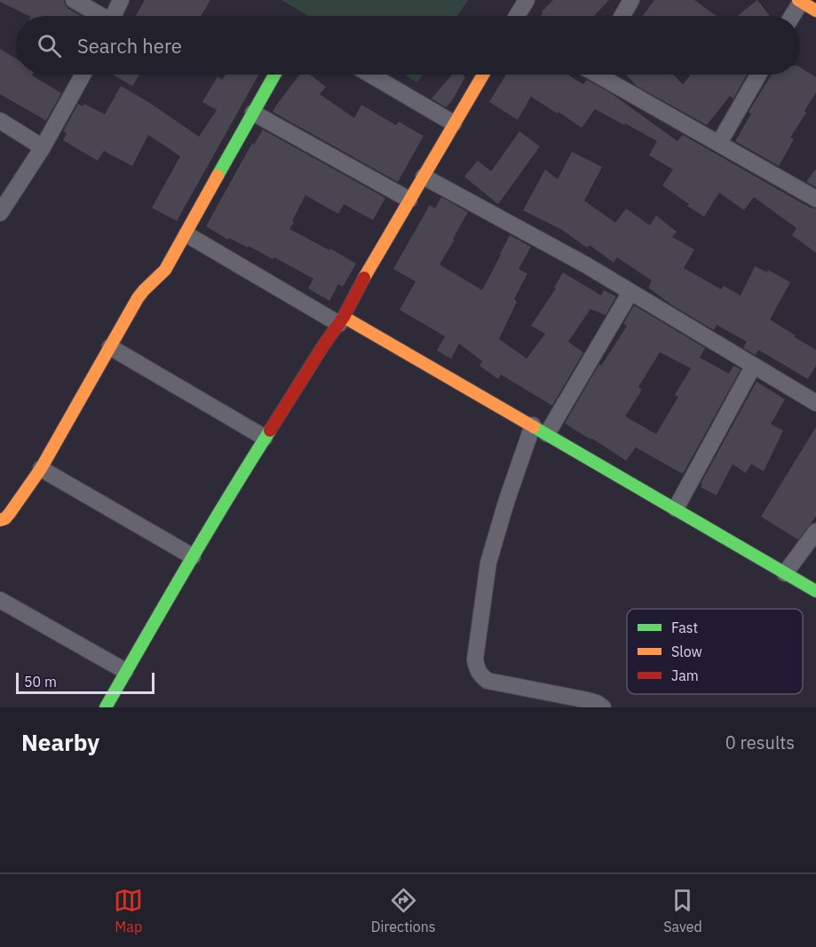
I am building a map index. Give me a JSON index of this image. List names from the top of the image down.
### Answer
{
  "legend": ["Fast", "Slow", "Jam"],
  "scale_bar": "50 m",
  "page": {
    "search": "Search here",
    "scale": "50 m",
    "heading": ["Nearby", "0 results"],
    "nav": ["Map", "Directions", "Saved"]
  }
}
